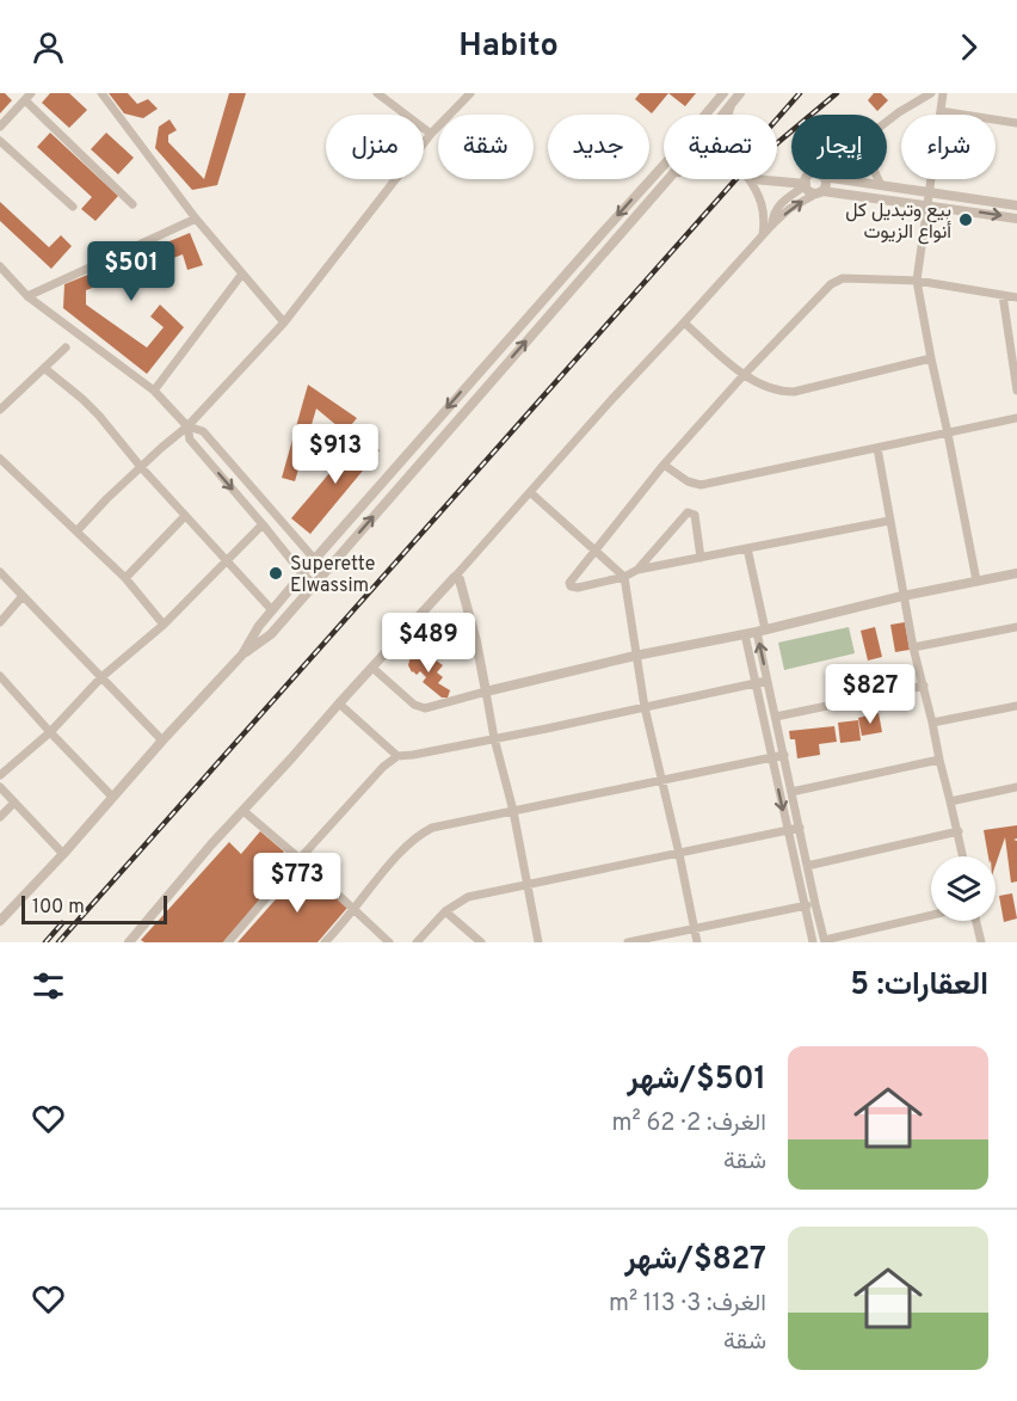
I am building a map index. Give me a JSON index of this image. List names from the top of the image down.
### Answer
{
  "places": ["بيع وتبديل كل أنواع الزيوت", "Superette Elwassim"],
  "scale_bar": "100 m",
  "page": {
    "header": "Habito",
    "chip": [
      "شراء",
      "إيجار",
      "تصفية",
      "جديد",
      "شقة",
      "منزل"
    ],
    "price": [
      "$501",
      "$913",
      "$489",
      "$827",
      "$773"
    ],
    "scale": "100 m",
    "heading": "العقارات: 5",
    "list": [
      {
        "name": "$501/شهر",
        "note": "الغرف: 2 · 62 m² · شقة"
      },
      {
        "name": "$827/شهر",
        "note": "الغرف: 3 · 113 m² · شقة"
      }
    ]
  }
}
